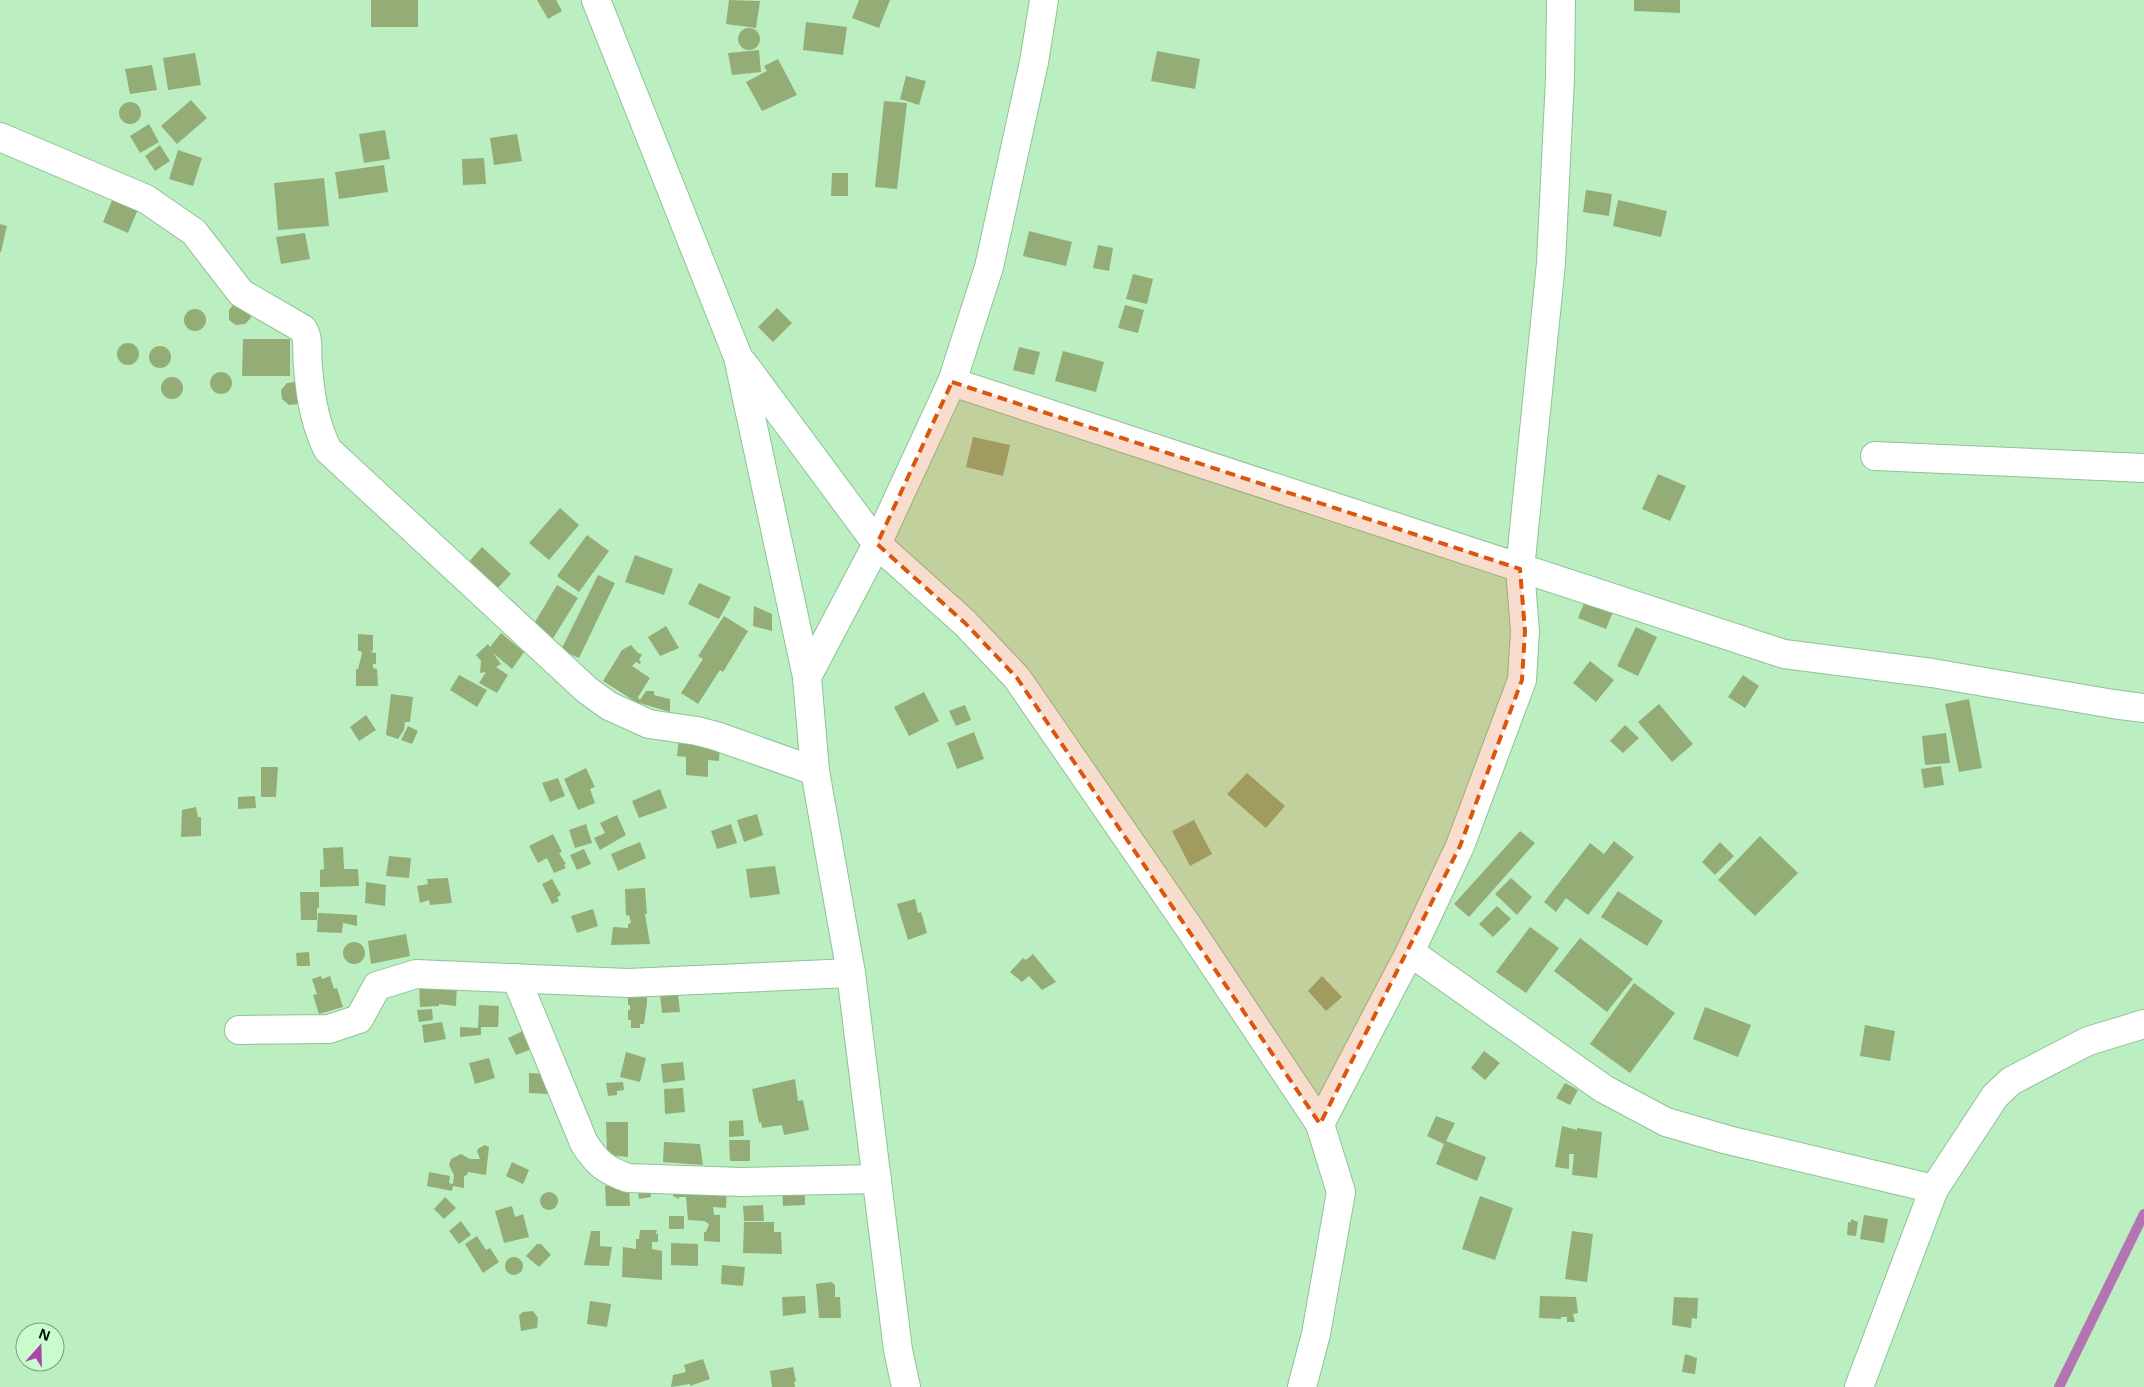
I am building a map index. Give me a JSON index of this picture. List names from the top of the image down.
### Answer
{
  "north": "top"
}
